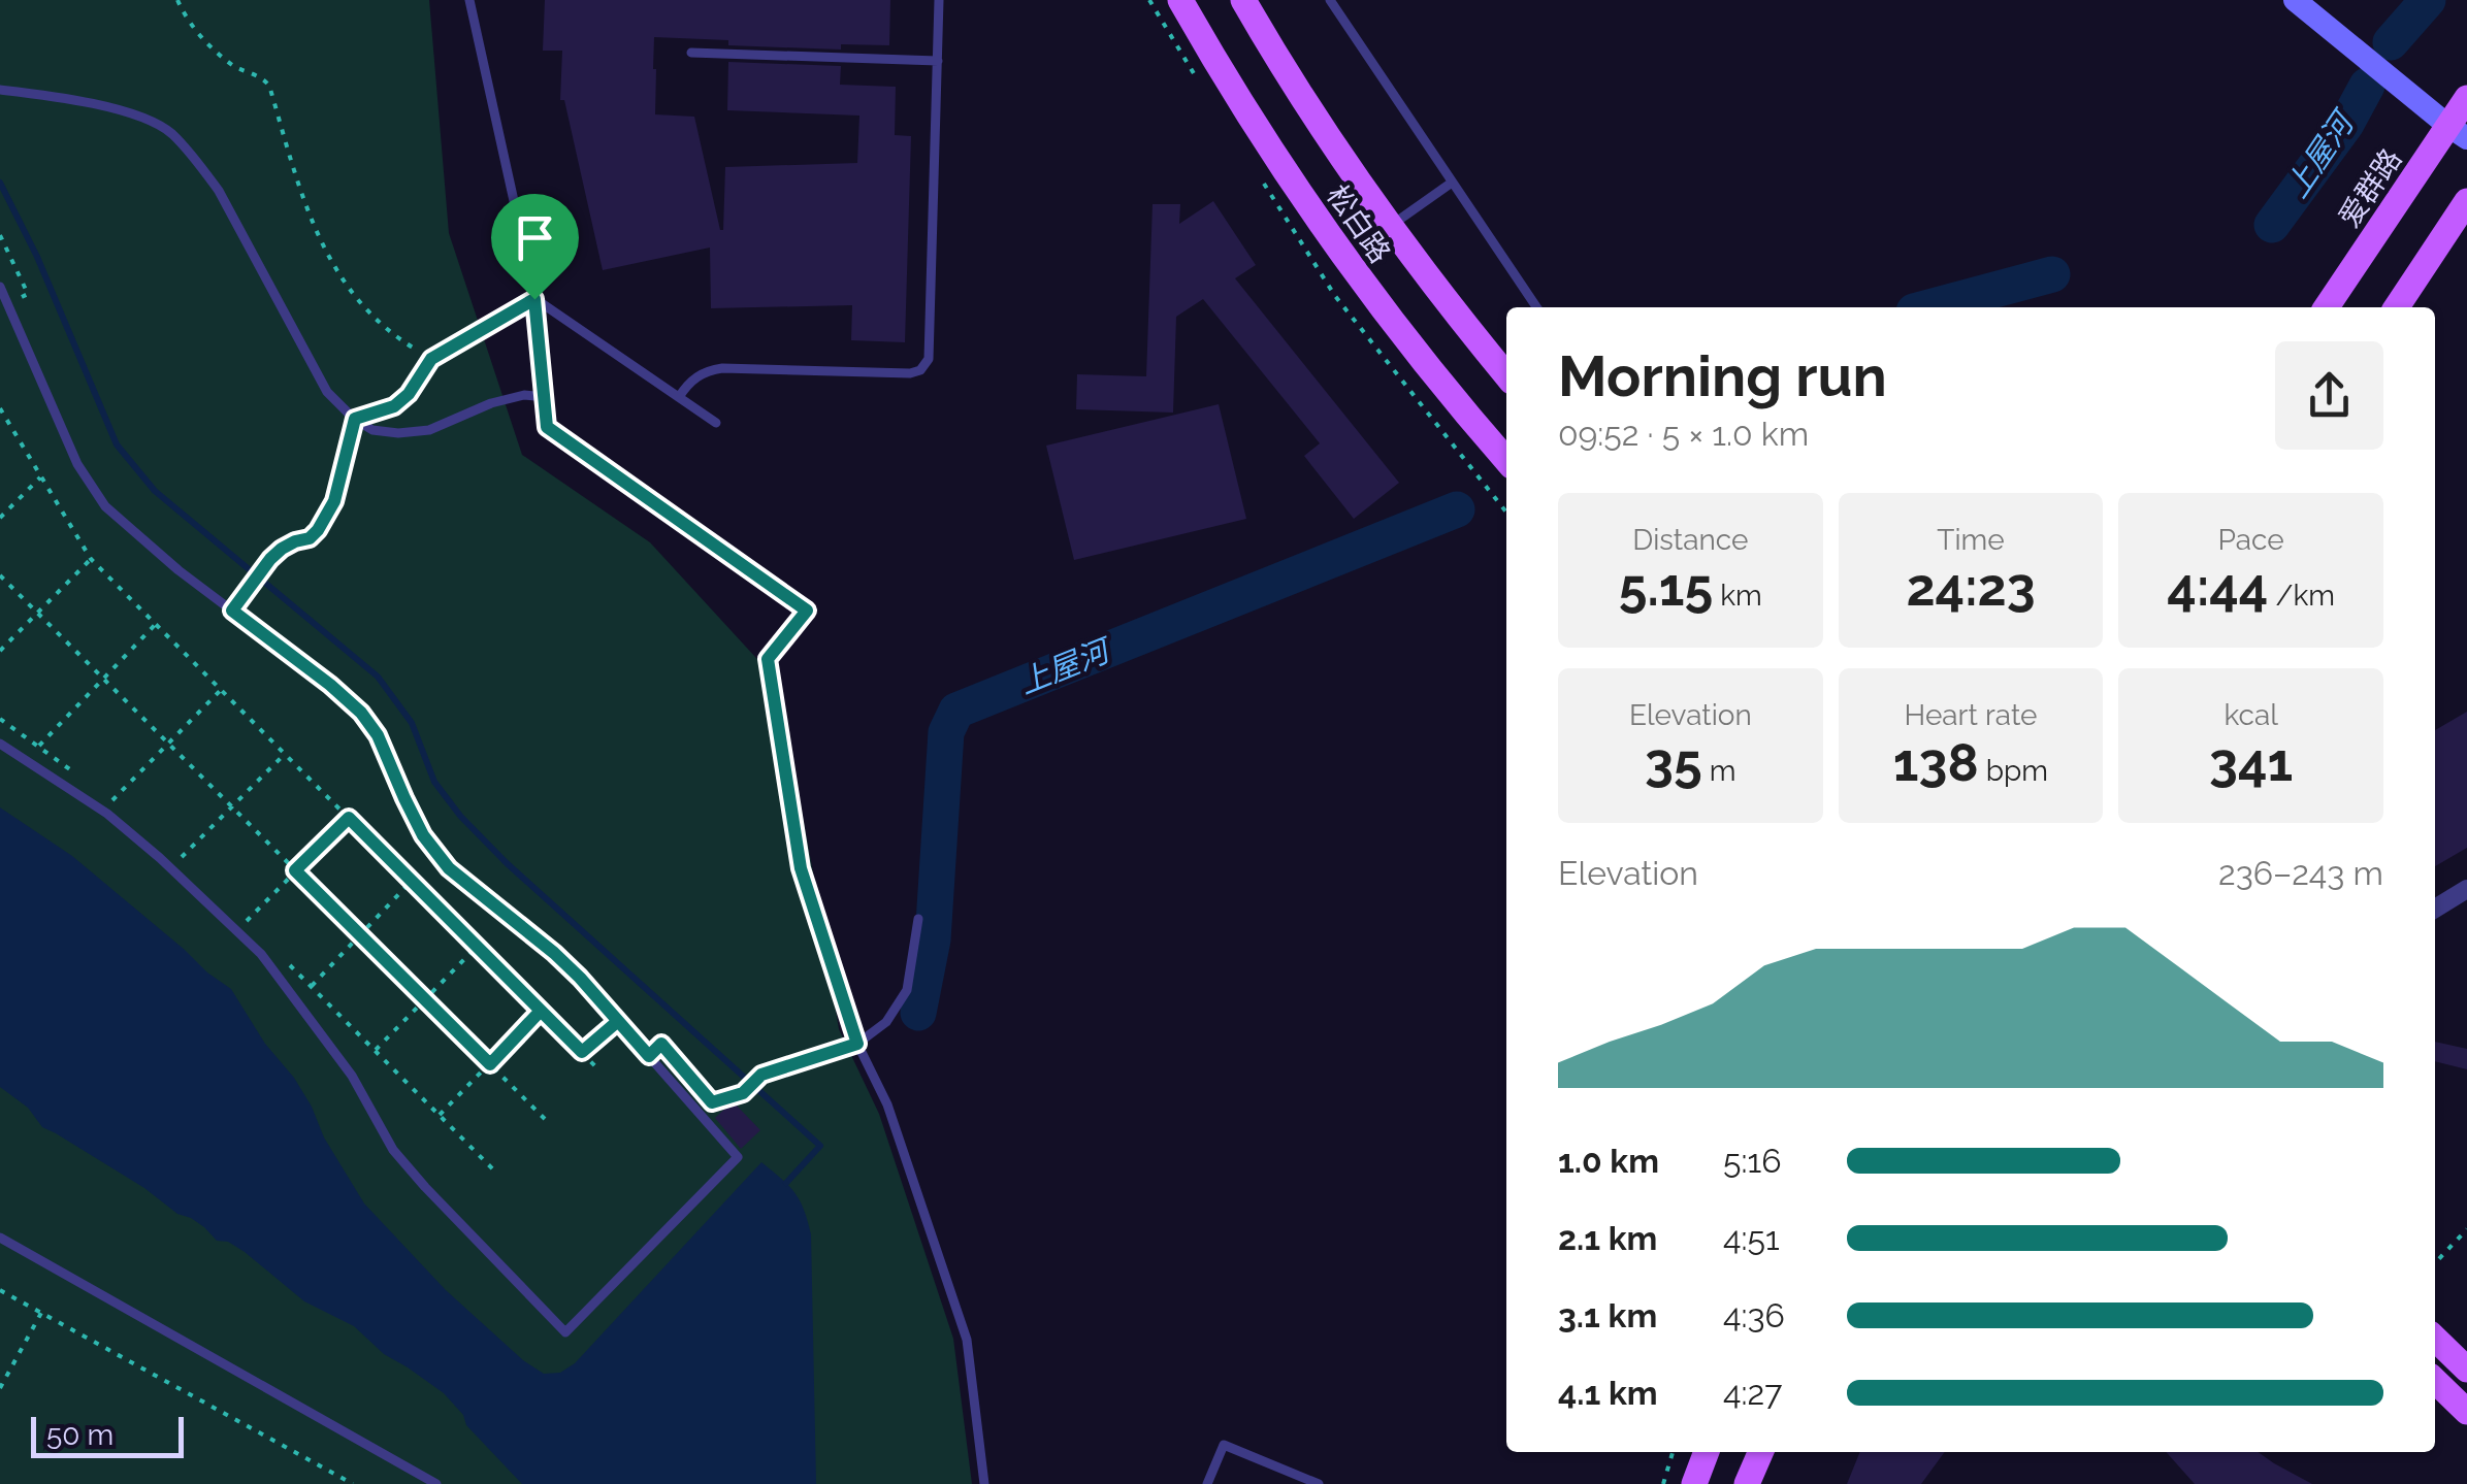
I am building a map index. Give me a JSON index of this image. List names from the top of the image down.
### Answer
{
  "streets": {
    "main road": ["爱群路", "松白路"]
  },
  "water": ["上屋河"],
  "scale_bar": "50 m",
  "page": {
    "heading": ["Morning run", "09:52 · 5 × 1.0 km"],
    "stats": [
      ["Distance", "5.15 km"],
      ["Time", "24:23"],
      ["Pace", "4:44 /km"],
      ["Elevation", "35 m"],
      ["Heart rate", "138 bpm"],
      ["kcal", "341"]
    ],
    "chart": ["Elevation", "236–243 m"],
    "list": [
      {
        "name": "1.0 km",
        "note": "5:16"
      },
      {
        "name": "2.1 km",
        "note": "4:51"
      },
      {
        "name": "3.1 km",
        "note": "4:36"
      },
      {
        "name": "4.1 km",
        "note": "4:27"
      }
    ],
    "scale": "50 m"
  }
}
